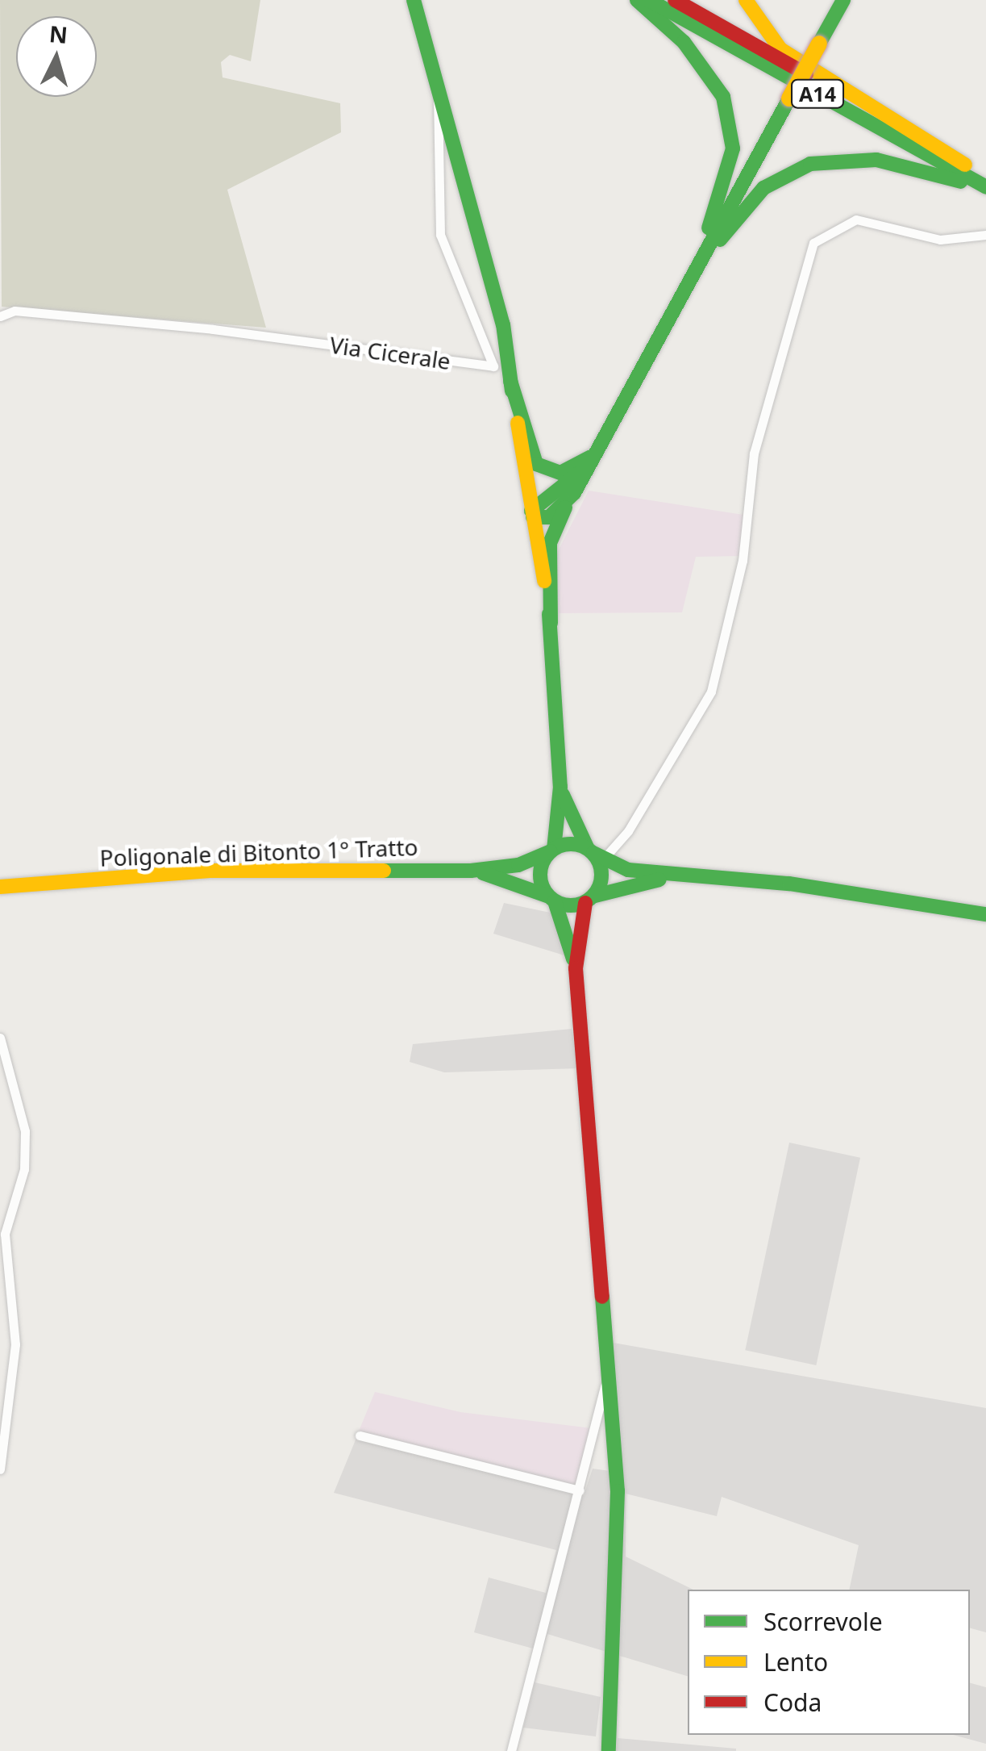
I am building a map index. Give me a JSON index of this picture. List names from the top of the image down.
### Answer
{
  "streets": {
    "main road": ["A14", "Poligonale di Bitonto 1° Tratto"],
    "street": ["Via Cicerale"]
  },
  "legend": ["Scorrevole", "Lento", "Coda"],
  "north": "top"
}
